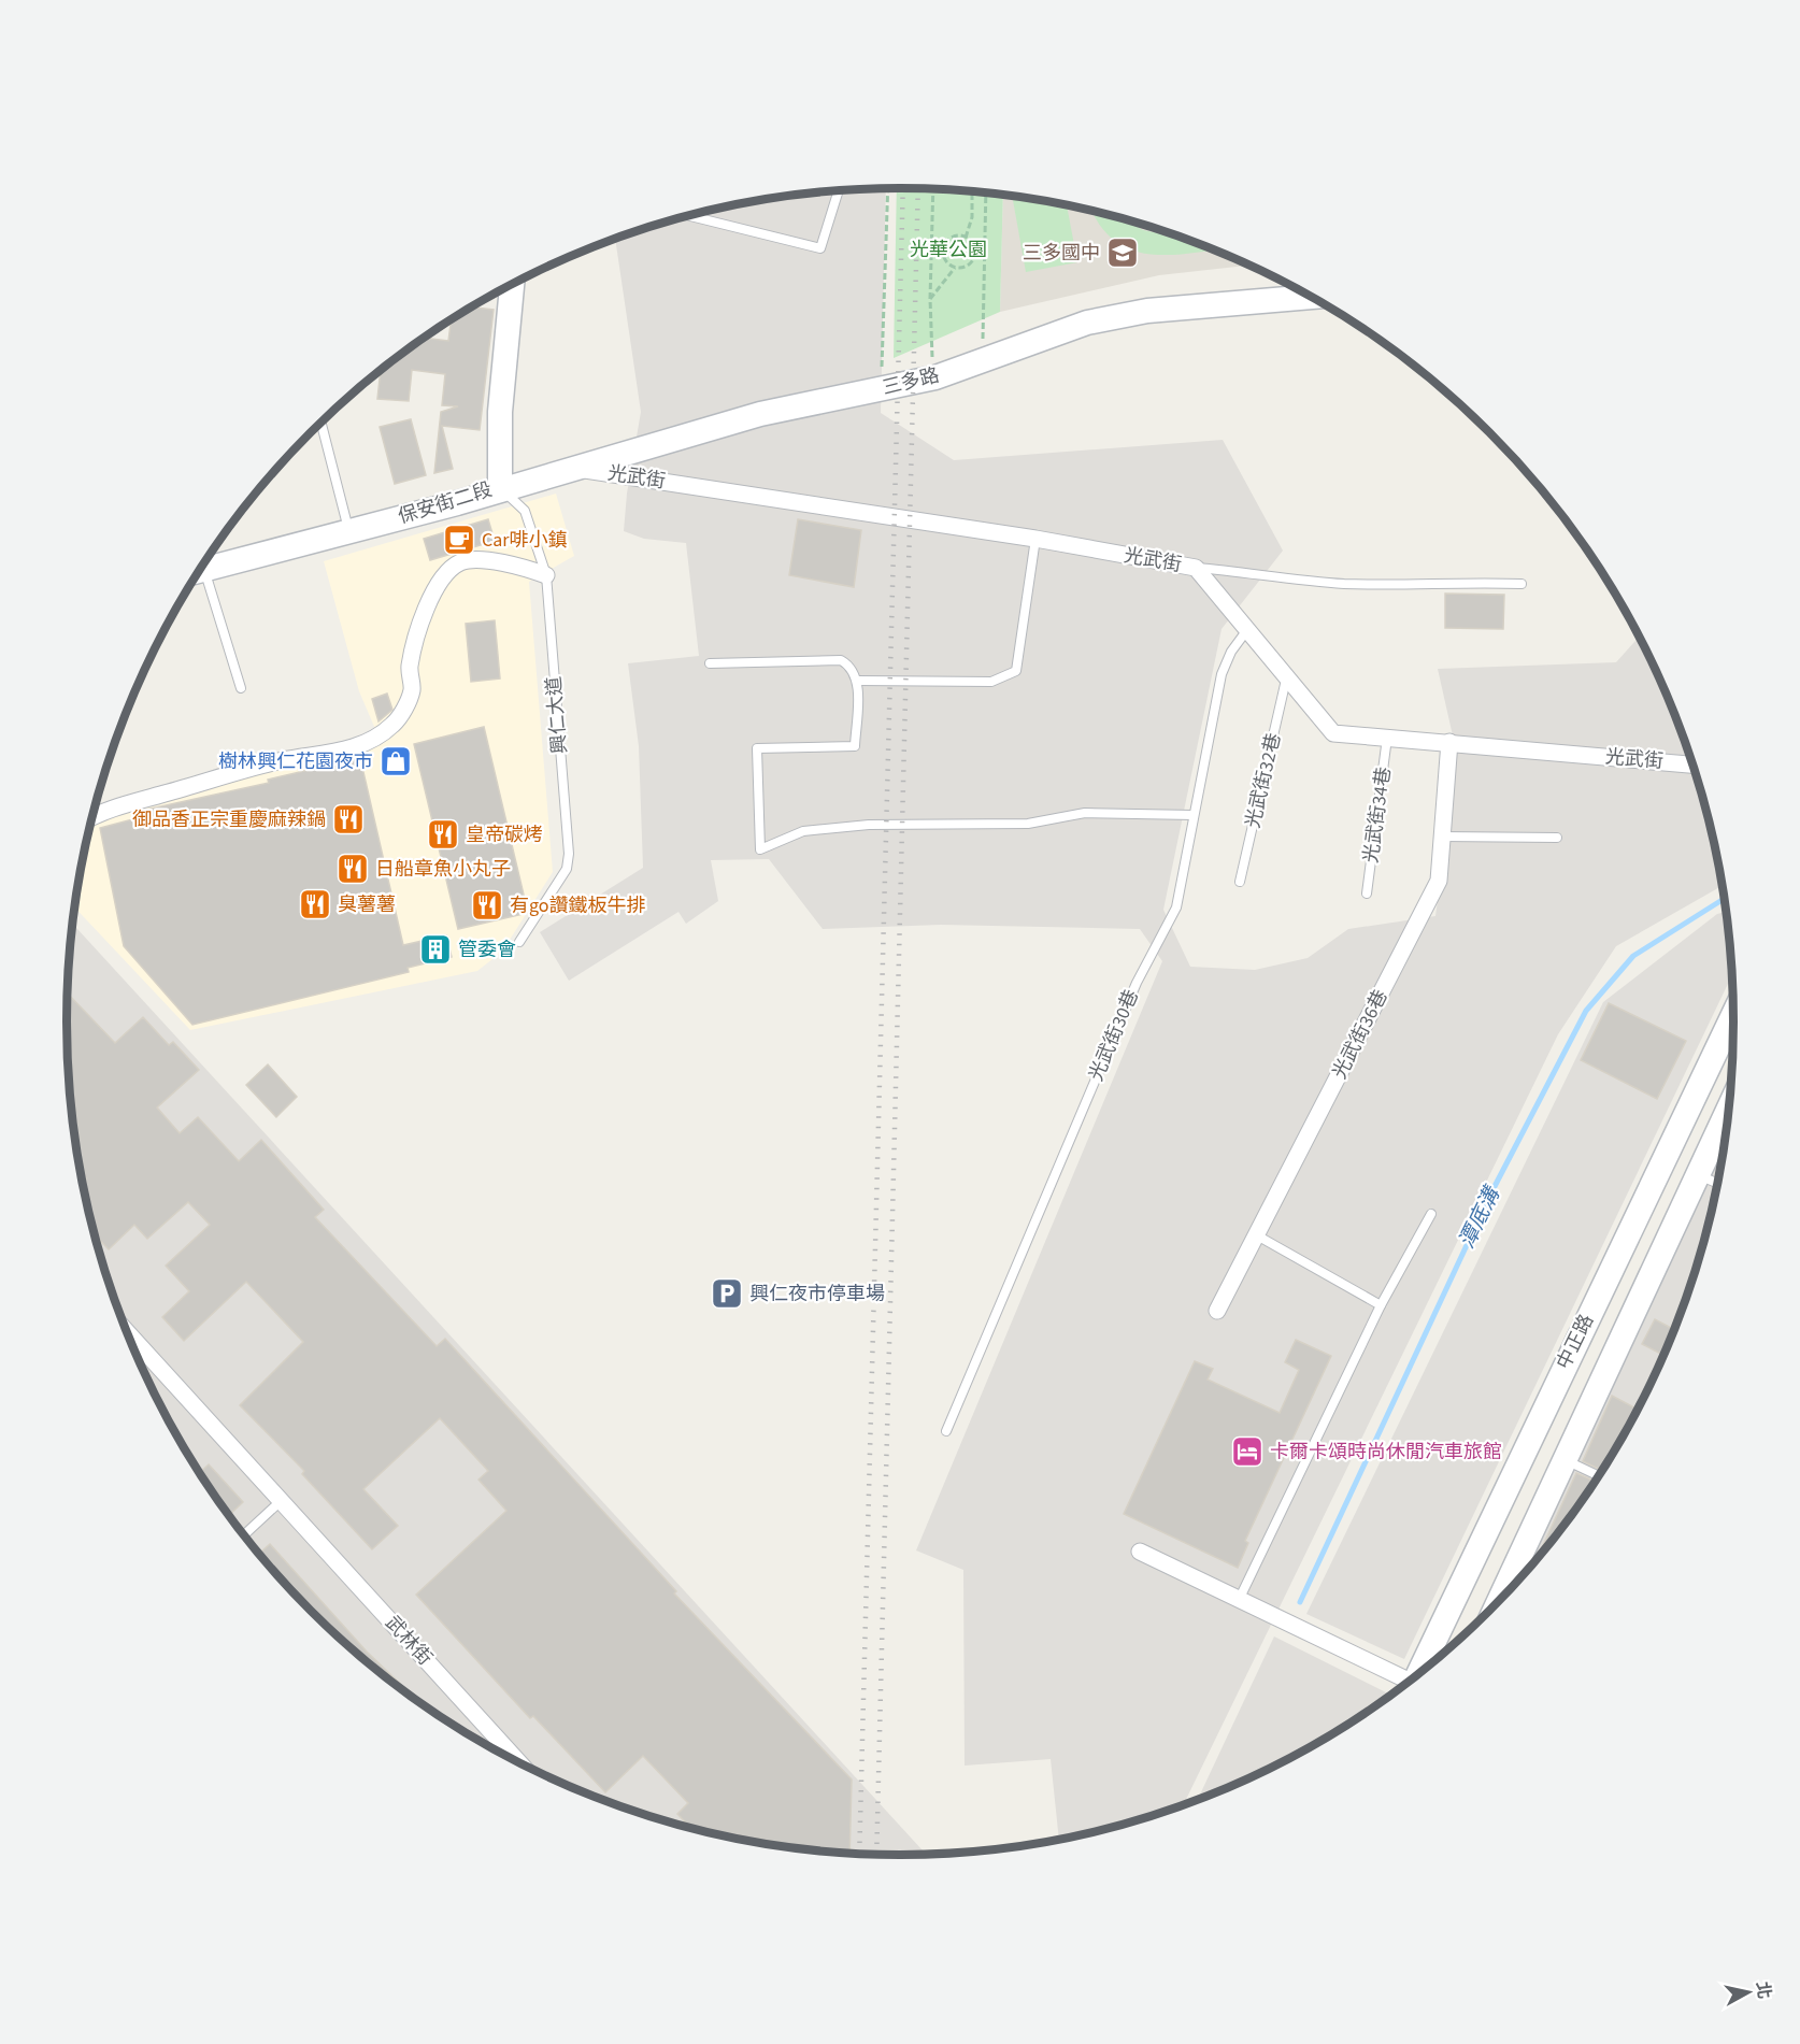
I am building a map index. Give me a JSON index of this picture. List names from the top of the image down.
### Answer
{
  "streets": {
    "street": [
      "三多路",
      "光武街",
      "保安街二段",
      "光武街36巷",
      "中正路",
      "武林街"
    ],
    "lane": [
      "興仁大道",
      "光武街32巷",
      "光武街34巷",
      "光武街30巷"
    ]
  },
  "crossings": [
    ["三多路", "光武街"],
    ["三多路", "保安街二段"],
    ["三多路", "興仁大道"],
    ["光武街", "光武街32巷"],
    ["光武街", "光武街34巷"],
    ["光武街", "光武街36巷"],
    ["光武街", "光武街30巷"],
    ["保安街二段", "興仁大道"]
  ],
  "water": ["潭底溝"],
  "parks": ["光華公園"],
  "places": {
    "school or university": ["三多國中"],
    "cafe": ["Car啡小鎮"],
    "shop": ["樹林興仁花園夜市"],
    "restaurant": [
      "御品香正宗重慶麻辣鍋",
      "皇帝碳烤",
      "日船章魚小丸子",
      "臭薯薯",
      "有go讚鐵板牛排"
    ],
    "building": ["管委會"],
    "parking": ["興仁夜市停車場"],
    "hotel": ["卡爾卡頌時尚休閒汽車旅館"]
  },
  "north": "right"
}
